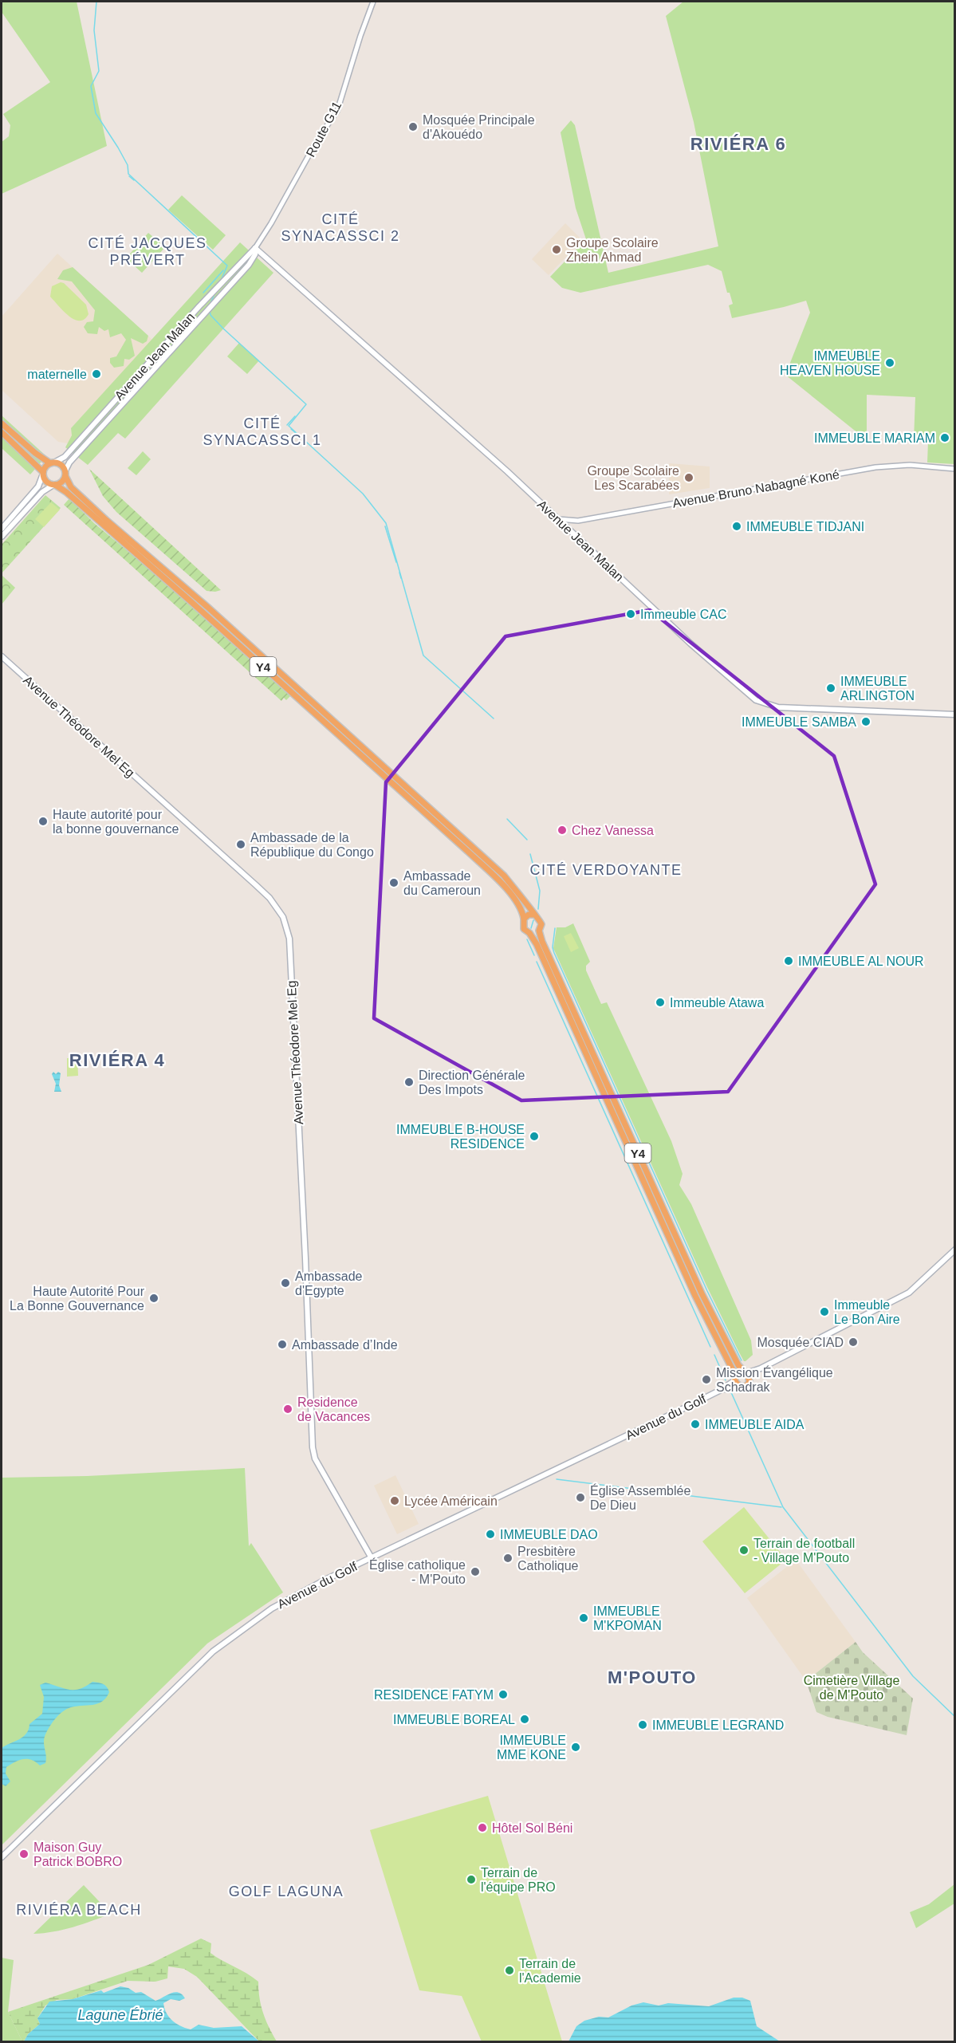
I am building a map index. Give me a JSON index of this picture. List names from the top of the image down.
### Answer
{
  "streets": {
    "highway": ["Y4"],
    "main road": ["Avenue Jean Malan", "Avenue Théodore Mel Eg", "Avenue du Golf"],
    "street": ["Route G11", "Avenue Bruno Nabagné Koné"]
  },
  "crossings": [
    ["Route G11", "Avenue Jean Malan"],
    ["Avenue Jean Malan", "Avenue Bruno Nabagné Koné"],
    ["Avenue Jean Malan", "Y4"],
    ["Y4", "Avenue du Golf"],
    ["Avenue Théodore Mel Eg", "Avenue du Golf"]
  ],
  "districts": [
    "RIVIÉRA 6",
    "CITÉ SYNACASSCI 2",
    "CITÉ JACQUES PRÉVERT",
    "CITÉ SYNACASSCI 1",
    "CITÉ VERDOYANTE",
    "RIVIÉRA 4",
    "M'POUTO",
    "GOLF LAGUNA",
    "RIVIÉRA BEACH"
  ],
  "water": ["Lagune Ébrié"],
  "parks": ["Cimetière Village de M'Pouto"],
  "places": [
    "Mosquée Principale d'Akouédo",
    "Groupe Scolaire Zhein Ahmad",
    "IMMEUBLE HEAVEN HOUSE",
    "maternelle",
    "IMMEUBLE MARIAM",
    "Groupe Scolaire Les Scarabées",
    "IMMEUBLE TIDJANI",
    "Immeuble CAC",
    "IMMEUBLE ARLINGTON",
    "IMMEUBLE SAMBA",
    "Haute autorité pour la bonne gouvernance",
    "Chez Vanessa",
    "Ambassade de la République du Congo",
    "Ambassade du Cameroun",
    "IMMEUBLE AL NOUR",
    "Immeuble Atawa",
    "Direction Générale Des Impots",
    "IMMEUBLE B-HOUSE RESIDENCE",
    "Ambassade d'Egypte",
    "Haute Autorité Pour La Bonne Gouvernance",
    "Immeuble Le Bon Aire",
    "Mosquée CIAD",
    "Ambassade d’Inde",
    "Mission Évangélique Schadrak",
    "Residence de Vacances",
    "IMMEUBLE AIDA",
    "Église Assemblée De Dieu",
    "Lycée Américain",
    "IMMEUBLE DAO",
    "Terrain de football - Village M'Pouto",
    "Presbitère Catholique",
    "Église catholique - M'Pouto",
    "IMMEUBLE M'KPOMAN",
    "RESIDENCE FATYM",
    "IMMEUBLE BOREAL",
    "IMMEUBLE LEGRAND",
    "IMMEUBLE MME KONE",
    "Hôtel Sol Béni",
    "Maison Guy Patrick BOBRO",
    "Terrain de l'équipe PRO",
    "Terrain de l'Academie"
  ]
}
